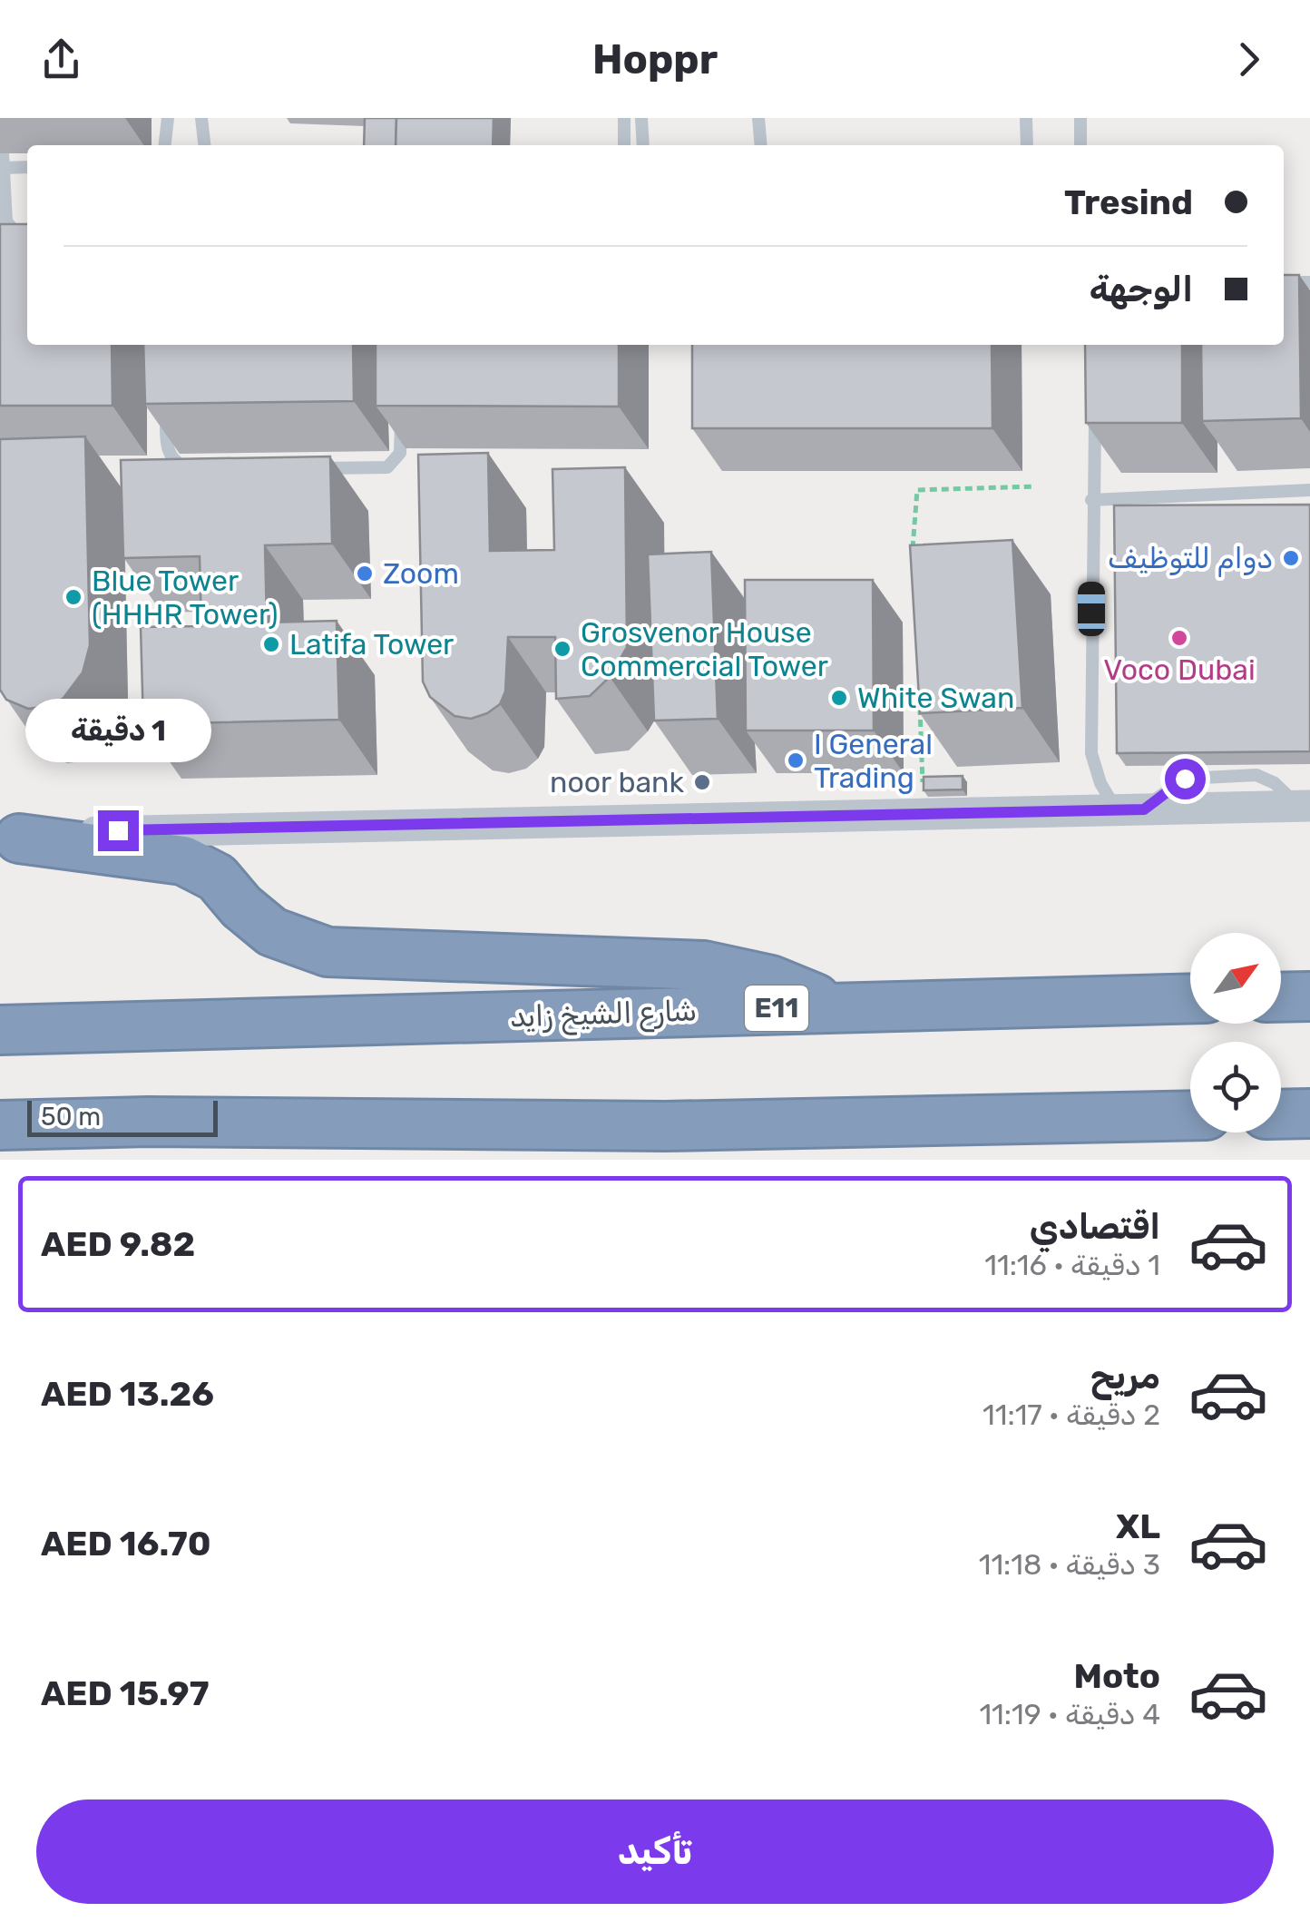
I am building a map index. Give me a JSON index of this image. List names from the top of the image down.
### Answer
{
  "streets": {
    "highway": ["E11", "شارع الشيخ زايد"]
  },
  "places": [
    "دوام للتوظيف",
    "Zoom",
    "Blue Tower (HHHR Tower)",
    "Voco Dubai",
    "Latifa Tower",
    "Grosvenor House Commercial Tower",
    "White Swan",
    "I General Trading",
    "noor bank"
  ],
  "scale_bar": "50 m",
  "north": "top right",
  "page": {
    "header": "Hoppr",
    "banner": ["Tresind", "الوجهة"],
    "bubble": "1 دقيقة",
    "scale": "50 m",
    "list": [
      {
        "name": "اقتصادي",
        "note": "1 دقيقة · 11:16",
        "value": "AED 9.82"
      },
      {
        "name": "مريح",
        "note": "2 دقيقة · 11:17",
        "value": "AED 13.26"
      },
      {
        "name": "XL",
        "note": "3 دقيقة · 11:18",
        "value": "AED 16.70"
      },
      {
        "name": "Moto",
        "note": "4 دقيقة · 11:19",
        "value": "AED 15.97"
      }
    ],
    "buttons": "تأكيد"
  }
}
